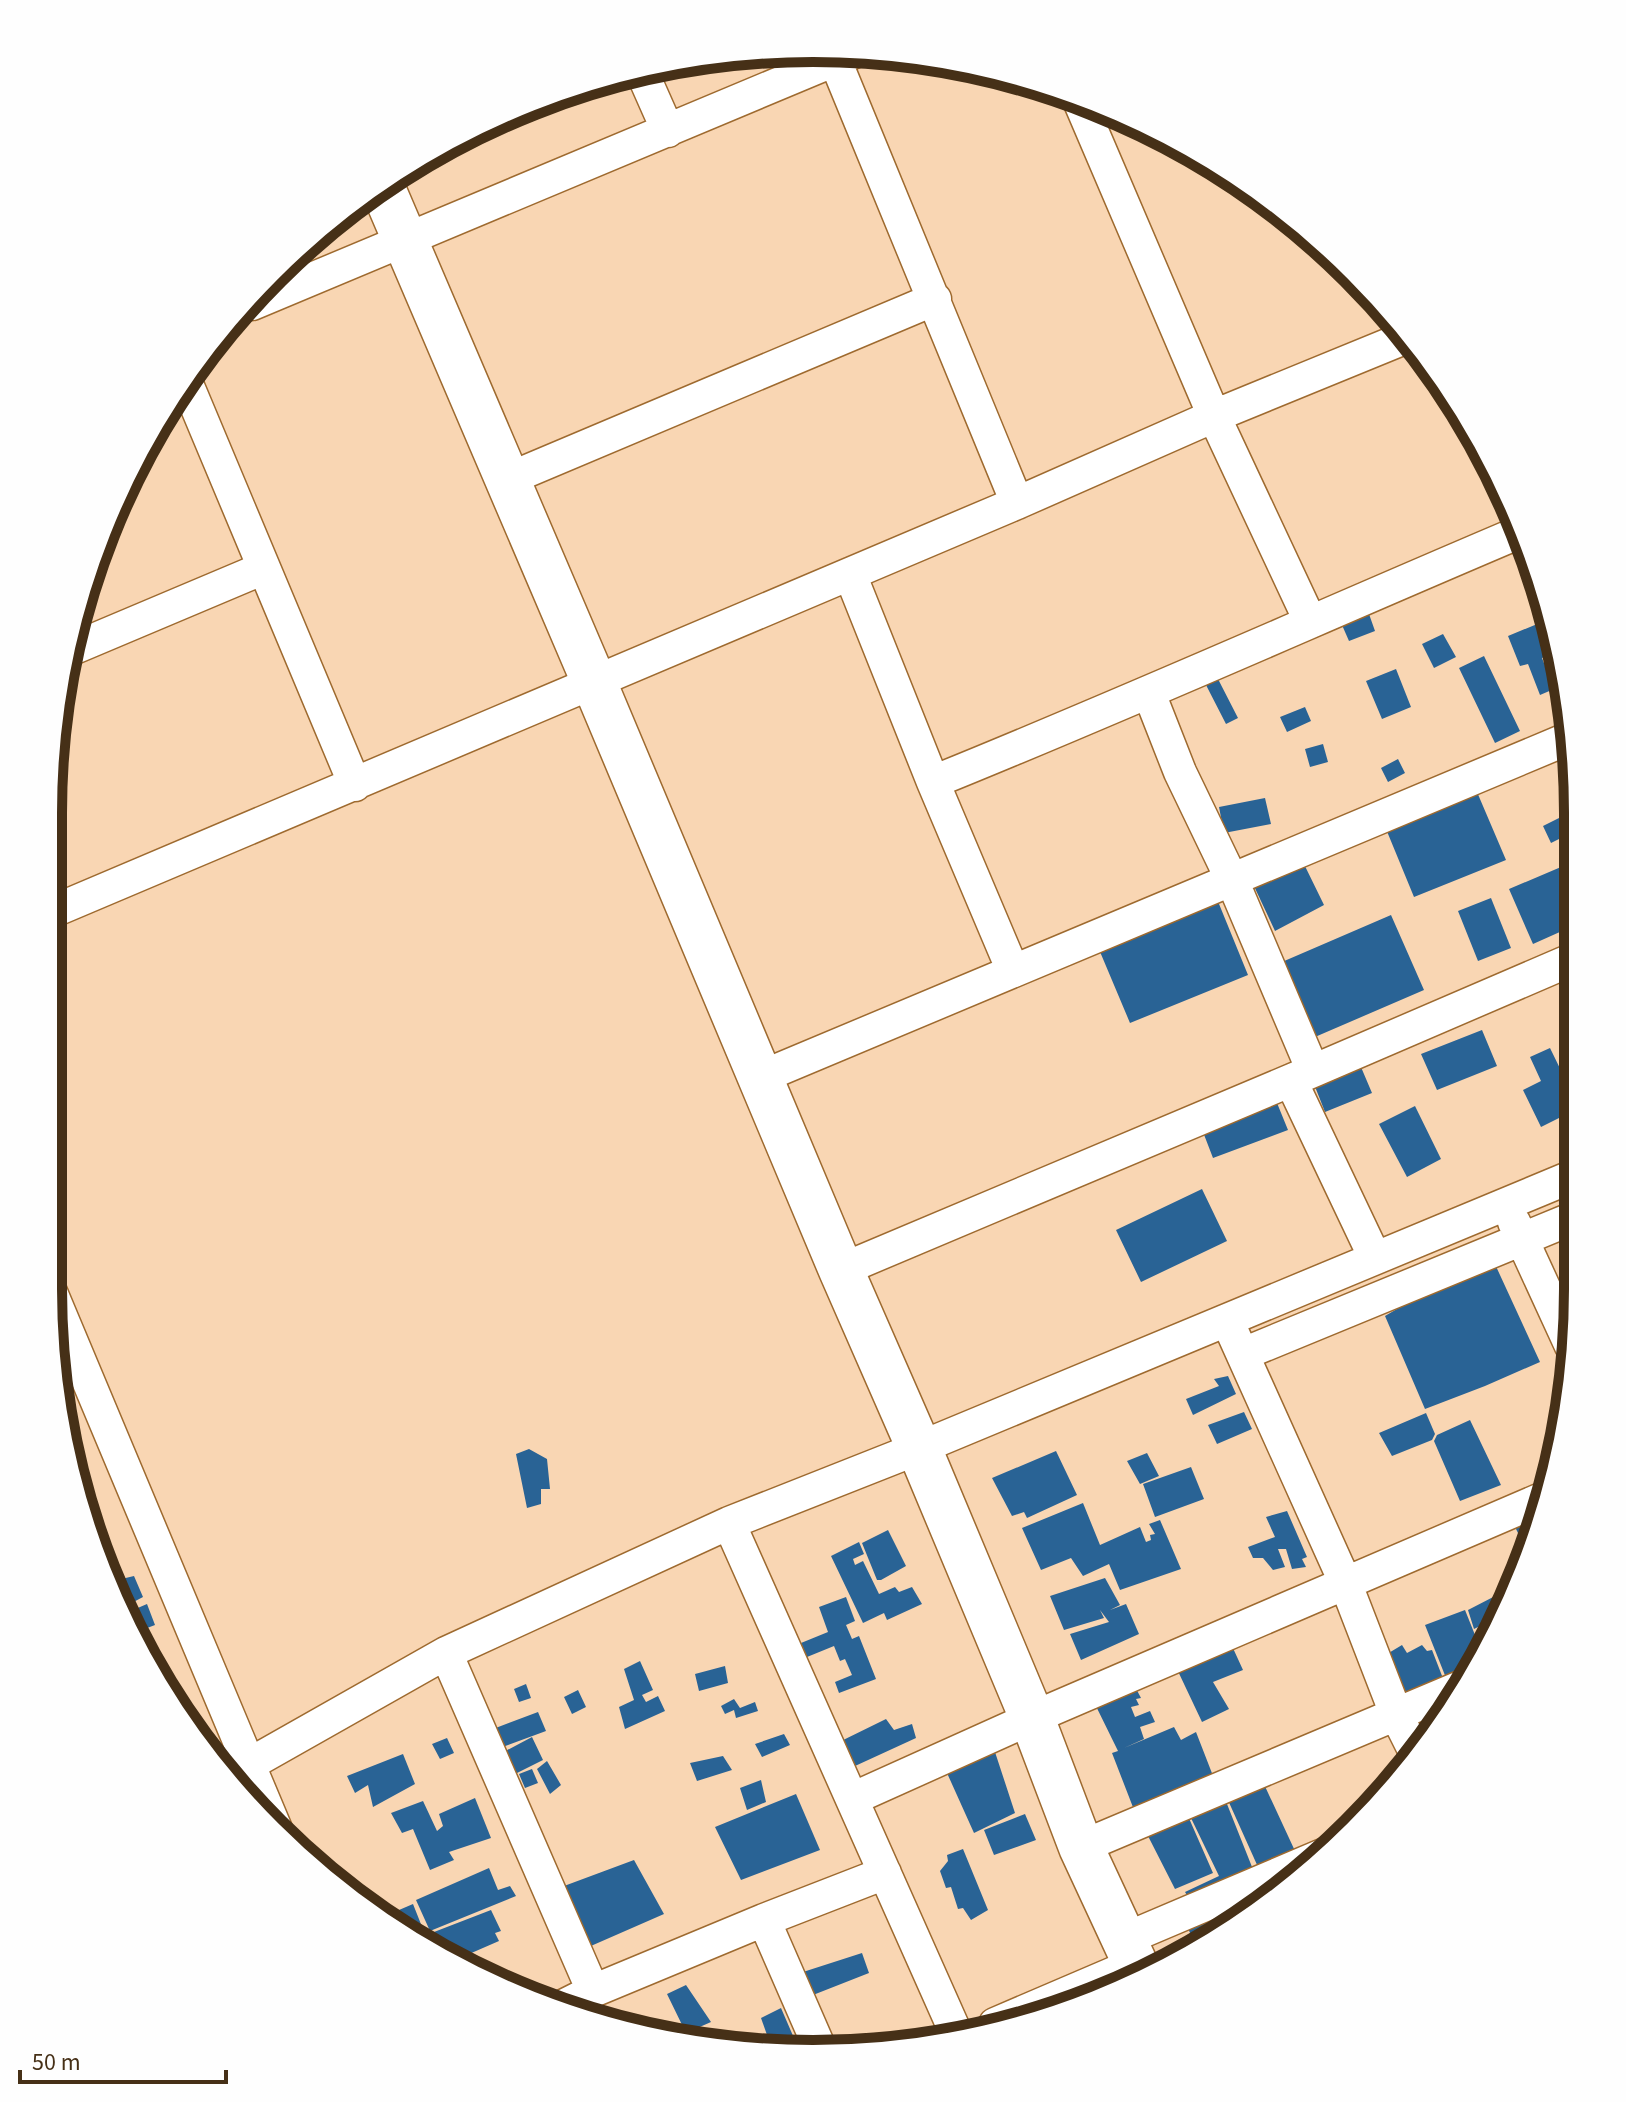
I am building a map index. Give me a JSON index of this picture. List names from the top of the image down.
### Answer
{
  "scale_bar": "50 m"
}
